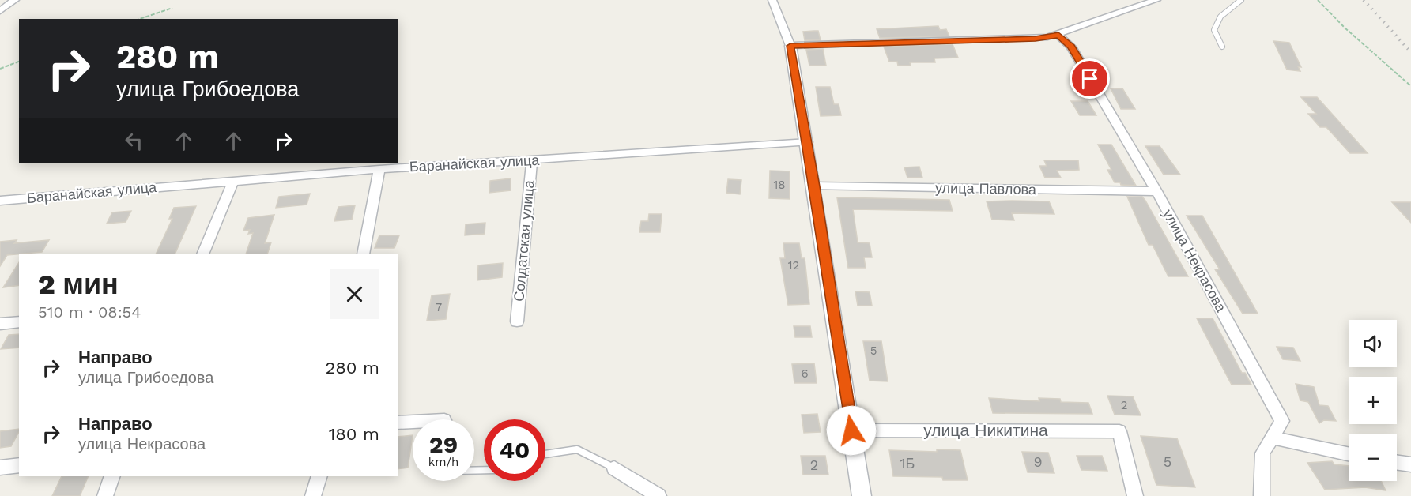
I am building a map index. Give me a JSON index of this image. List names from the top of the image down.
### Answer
{
  "streets": {
    "street": [
      "Баранайская улица",
      "улица Павлова",
      "Солдатская улица",
      "улица Некрасова",
      "улица Никитина"
    ]
  },
  "crossings": [
    ["Баранайская улица", "Солдатская улица"],
    ["улица Павлова", "улица Некрасова"]
  ],
  "house_numbers": [
    "18",
    "12",
    "7",
    "5",
    "6",
    "2",
    "9",
    "5",
    "1Б",
    "2"
  ],
  "page": {
    "turn": ["280 m", "улица Грибоедова"],
    "heading": ["2 мин", "510 m · 08:54"],
    "map_buttons": ["+", "−"],
    "list": [
      {
        "name": "Направо",
        "note": "улица Грибоедова",
        "value": "280 m"
      },
      {
        "name": "Направо",
        "note": "улица Некрасова",
        "value": "180 m"
      }
    ],
    "speed": "29 km/h",
    "limit": "40"
  }
}
